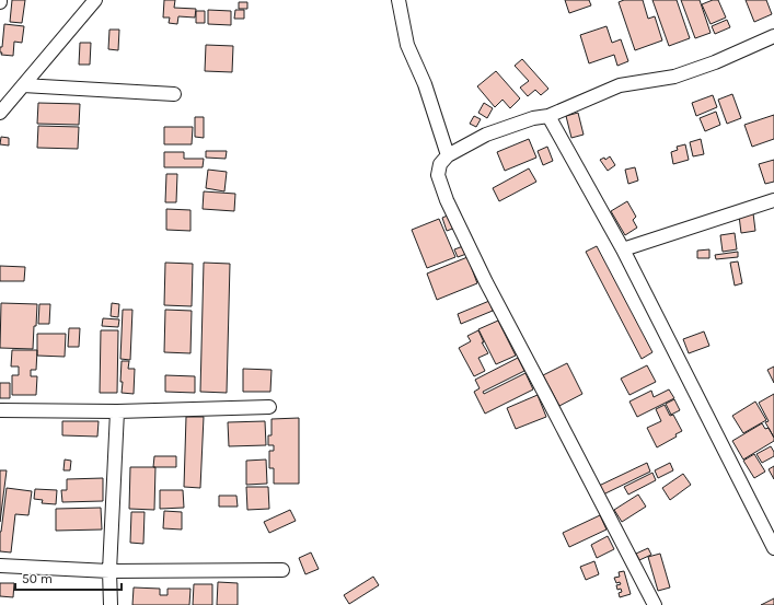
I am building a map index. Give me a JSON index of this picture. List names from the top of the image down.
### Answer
{
  "scale_bar": "50 m"
}
